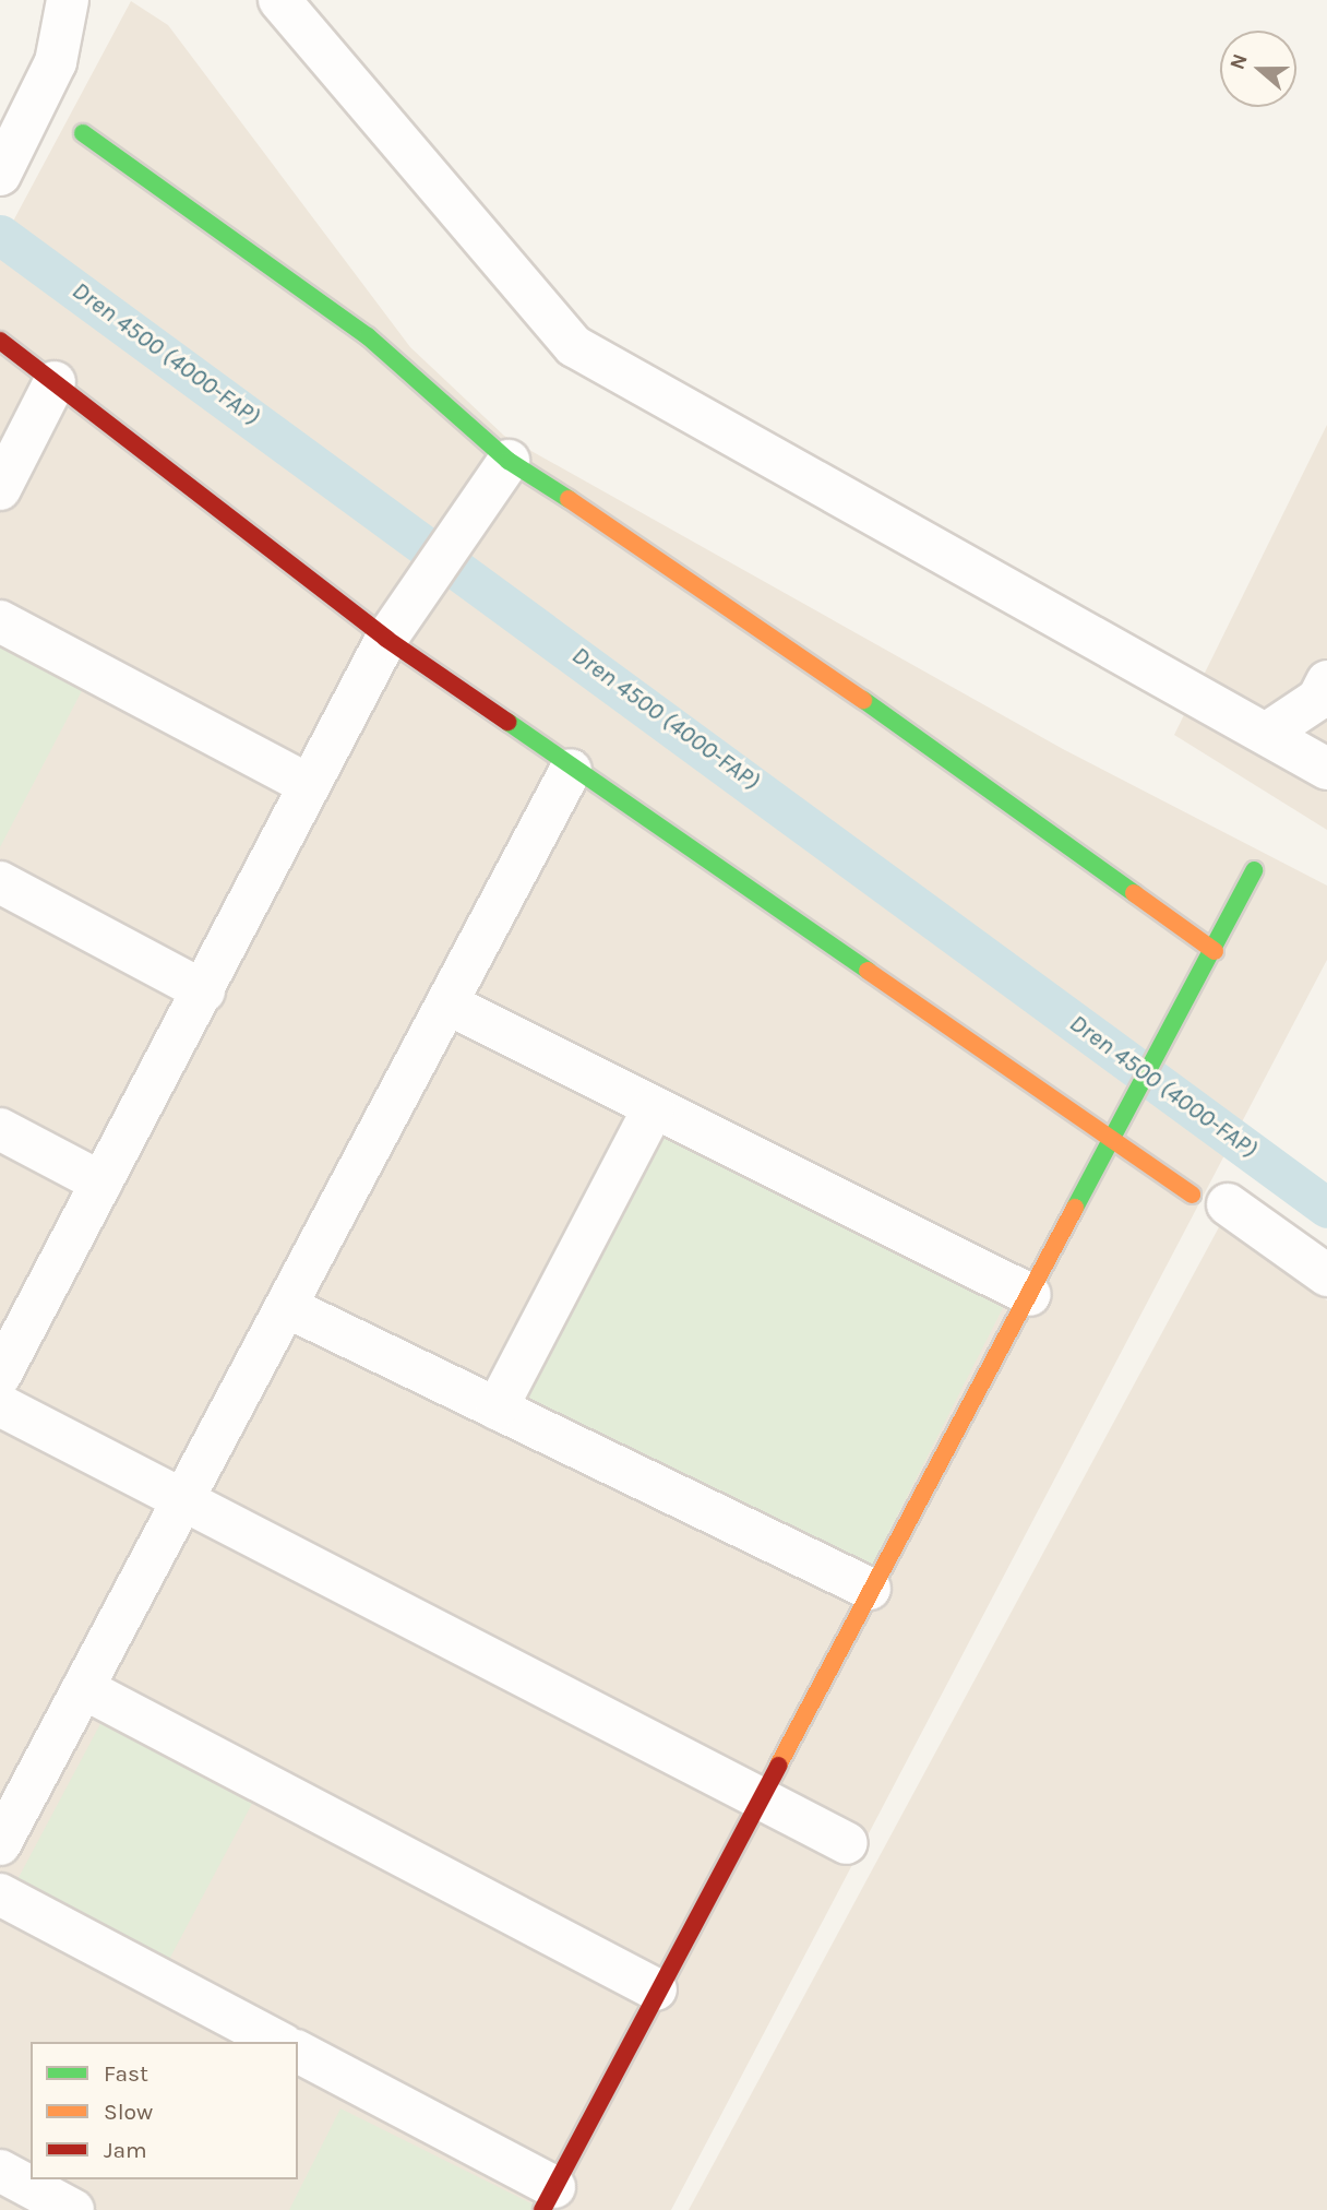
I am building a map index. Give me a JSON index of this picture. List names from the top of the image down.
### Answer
{
  "water": ["Dren 4500 (4000-FAP)"],
  "legend": ["Fast", "Slow", "Jam"],
  "north": "left"
}
